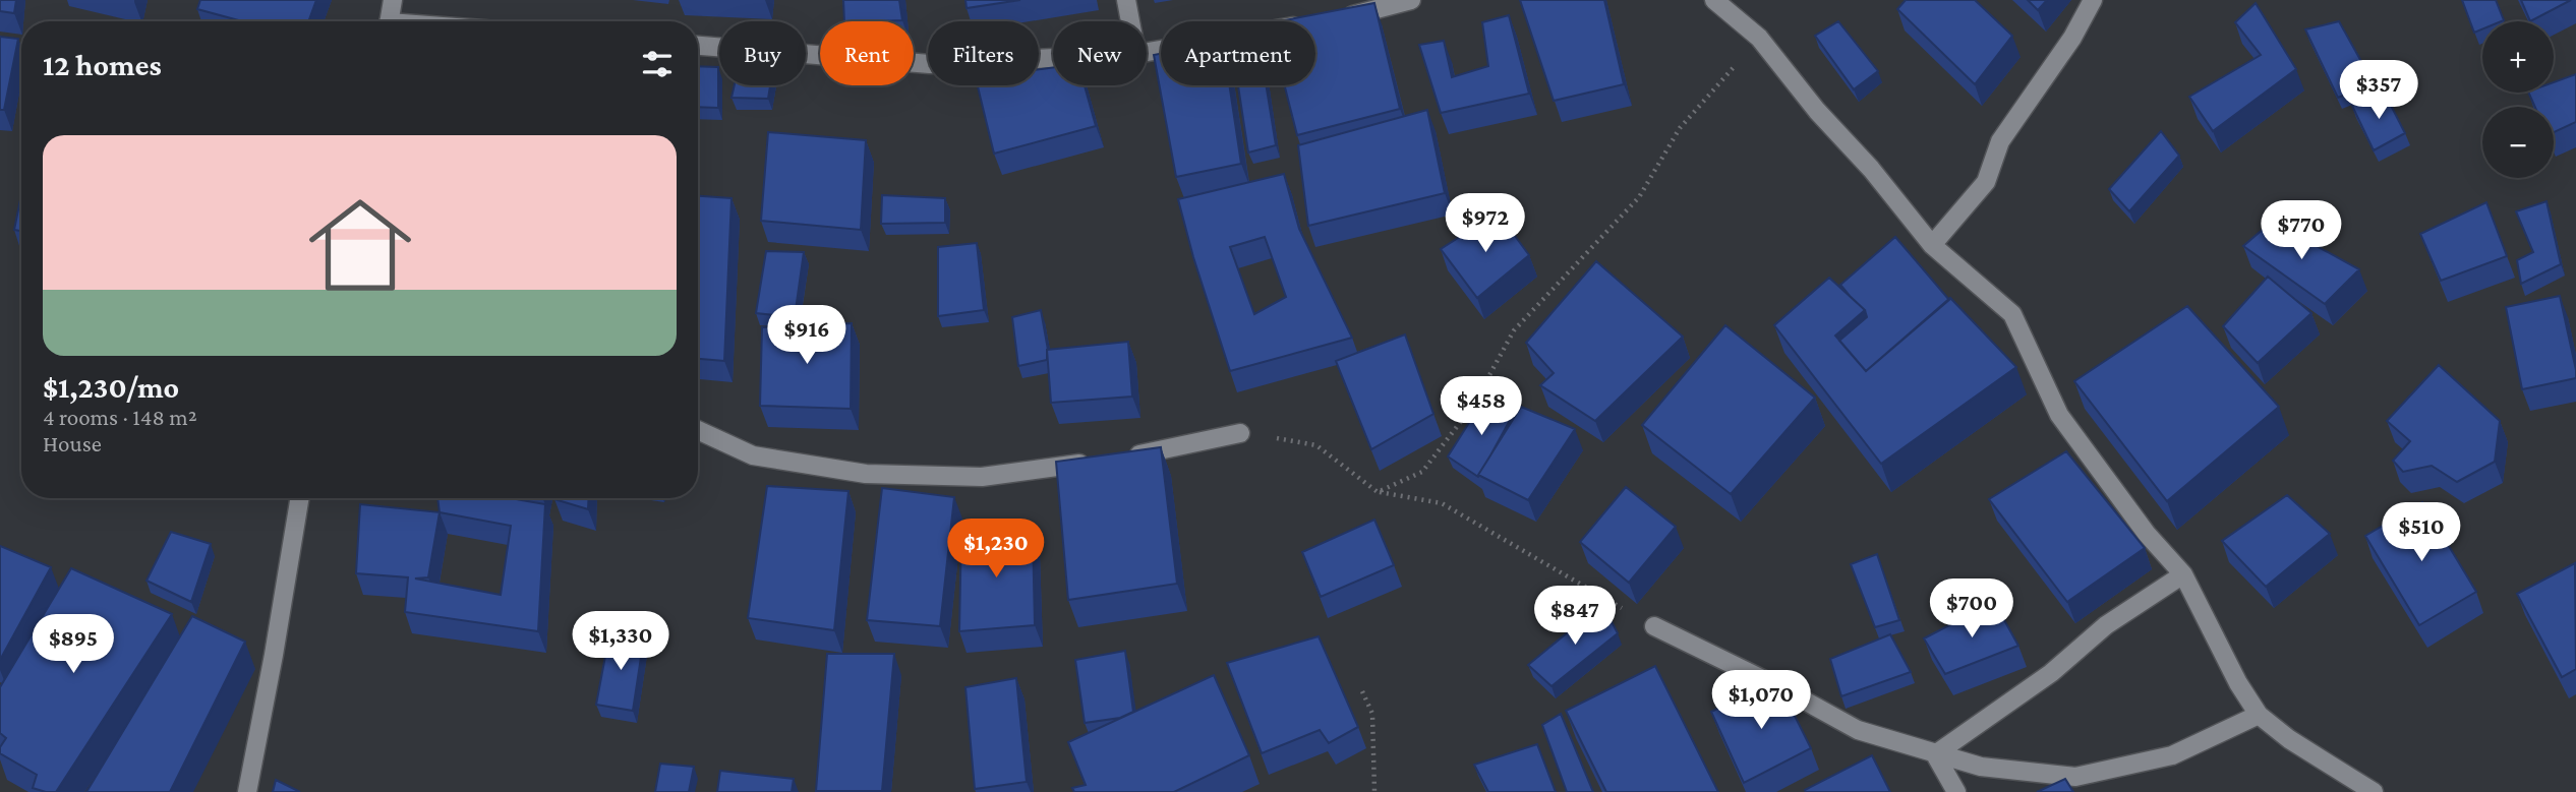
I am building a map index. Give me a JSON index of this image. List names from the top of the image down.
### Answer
{
  "page": {
    "map_buttons": ["+", "−"],
    "chip": [
      "Buy",
      "Rent",
      "Filters",
      "New",
      "Apartment"
    ],
    "heading": "12 homes",
    "price": [
      "$357",
      "$972",
      "$770",
      "$916",
      "$458",
      "$510",
      "$1,230",
      "$700",
      "$847",
      "$1,330",
      "$895",
      "$1,070"
    ],
    "list": [
      {
        "name": "$1,230/mo",
        "note": "4 rooms · 148 m² · House"
      }
    ]
  }
}
